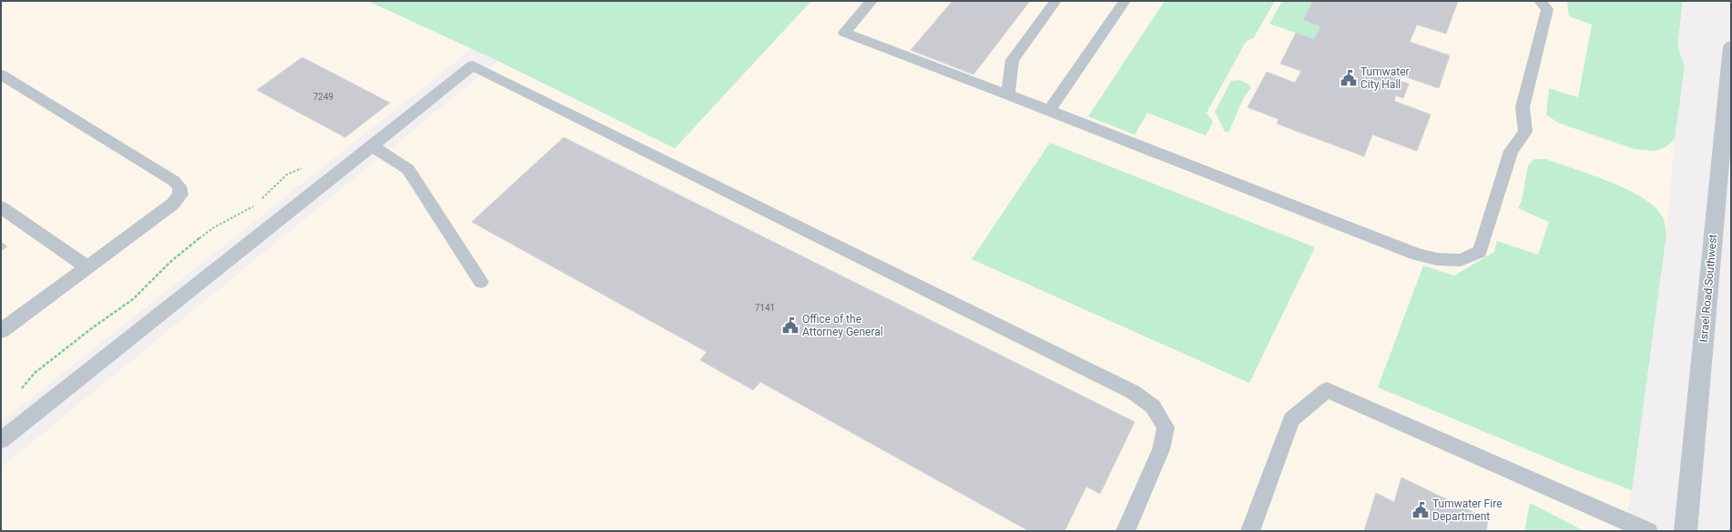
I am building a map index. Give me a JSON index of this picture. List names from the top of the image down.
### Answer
{
  "streets": {
    "street": ["Israel Road Southwest"]
  },
  "places": {
    "public building": ["Tumwater City Hall", "Office of the Attorney General", "Tumwater Fire Department"]
  },
  "house_numbers": ["7249", "7141"]
}
